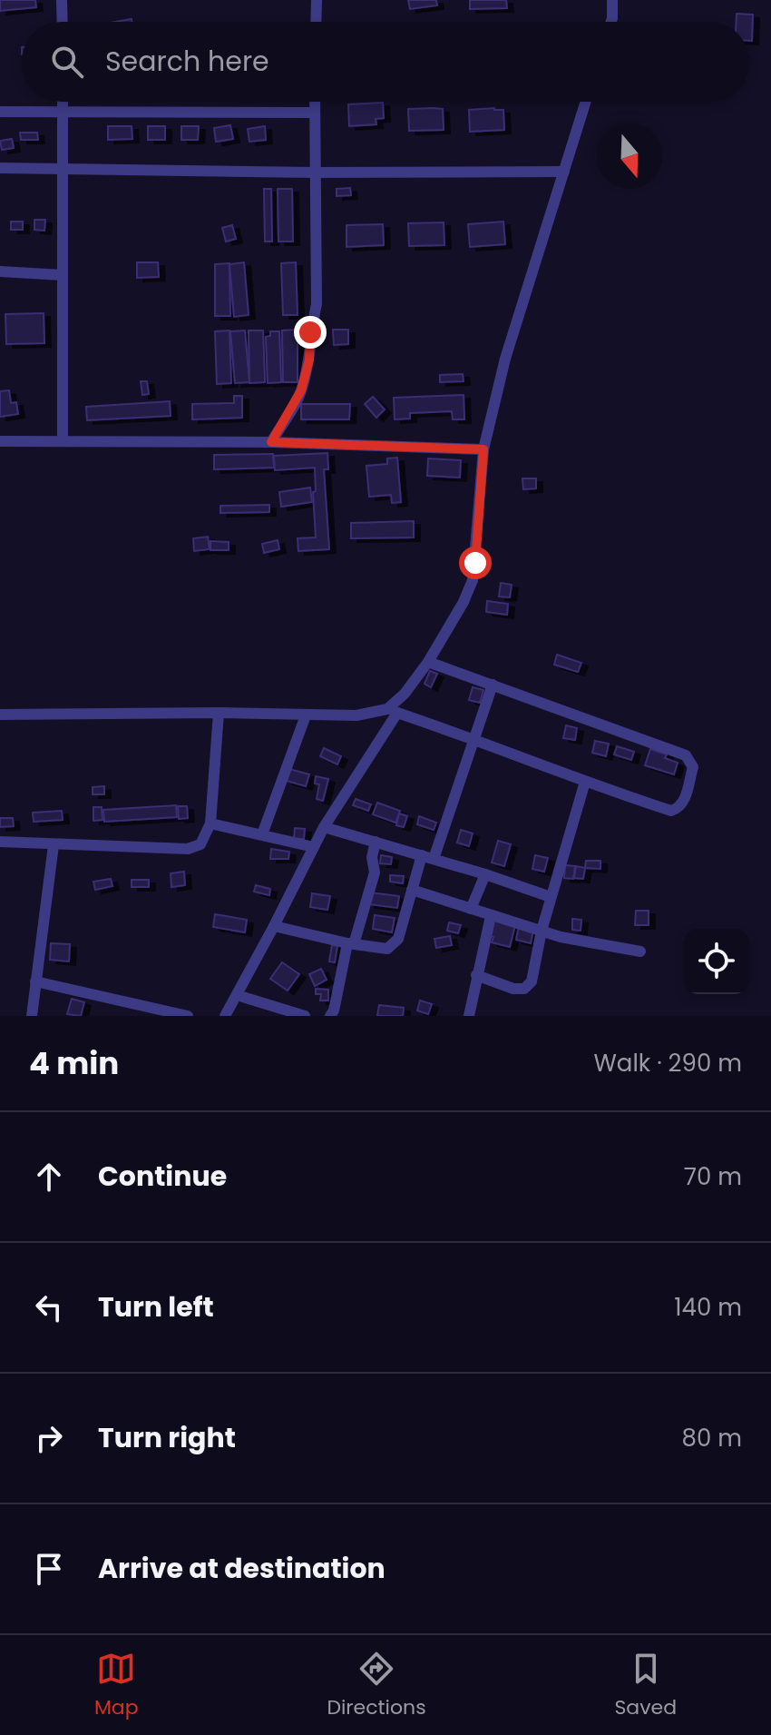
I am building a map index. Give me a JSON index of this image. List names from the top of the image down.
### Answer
{
  "north": "bottom",
  "page": {
    "search": "Search here",
    "heading": ["4 min", "Walk · 290 m"],
    "list": [
      ["Continue", "70 m"],
      ["Turn left", "140 m"],
      ["Turn right", "80 m"],
      "Arrive at destination"
    ],
    "nav": ["Map", "Directions", "Saved"]
  }
}
